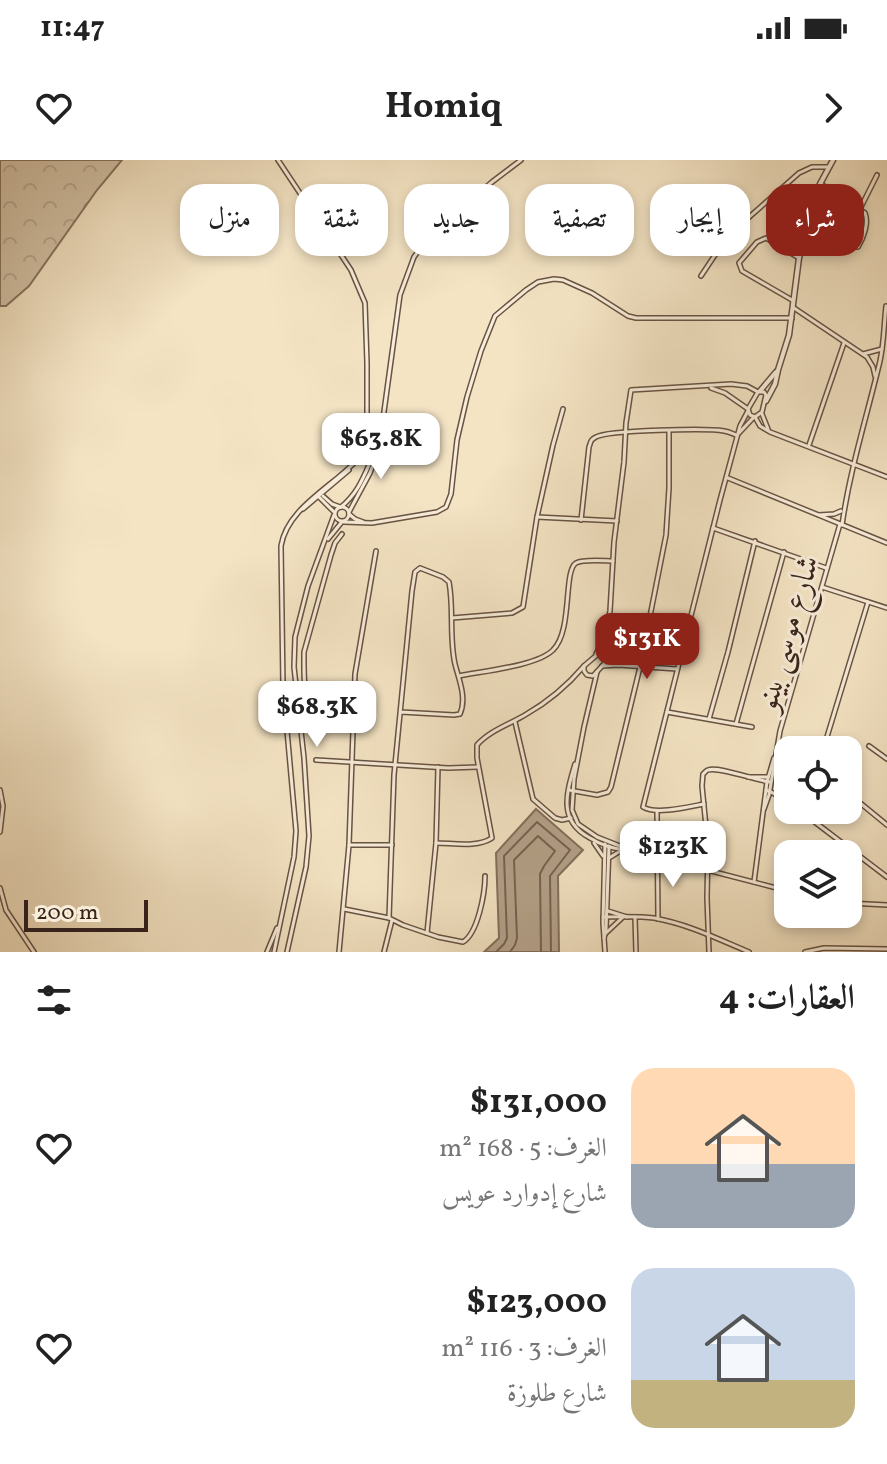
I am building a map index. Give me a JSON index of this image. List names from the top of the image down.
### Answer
{
  "streets": {
    "street": ["شارع موسى بينو"]
  },
  "scale_bar": "200 m",
  "page": {
    "status": "11:47",
    "header": "Homiq",
    "chip": [
      "شراء",
      "إيجار",
      "تصفية",
      "جديد",
      "شقة",
      "منزل"
    ],
    "price": [
      "$63.8K",
      "$131K",
      "$68.3K",
      "$123K"
    ],
    "scale": "200 m",
    "heading": "العقارات: 4",
    "list": [
      {
        "name": "$131,000",
        "note": "الغرف: 5 · 168 m² · شارع إدوارد عويس"
      },
      {
        "name": "$123,000",
        "note": "الغرف: 3 · 116 m² · شارع طلوزة"
      }
    ]
  }
}
